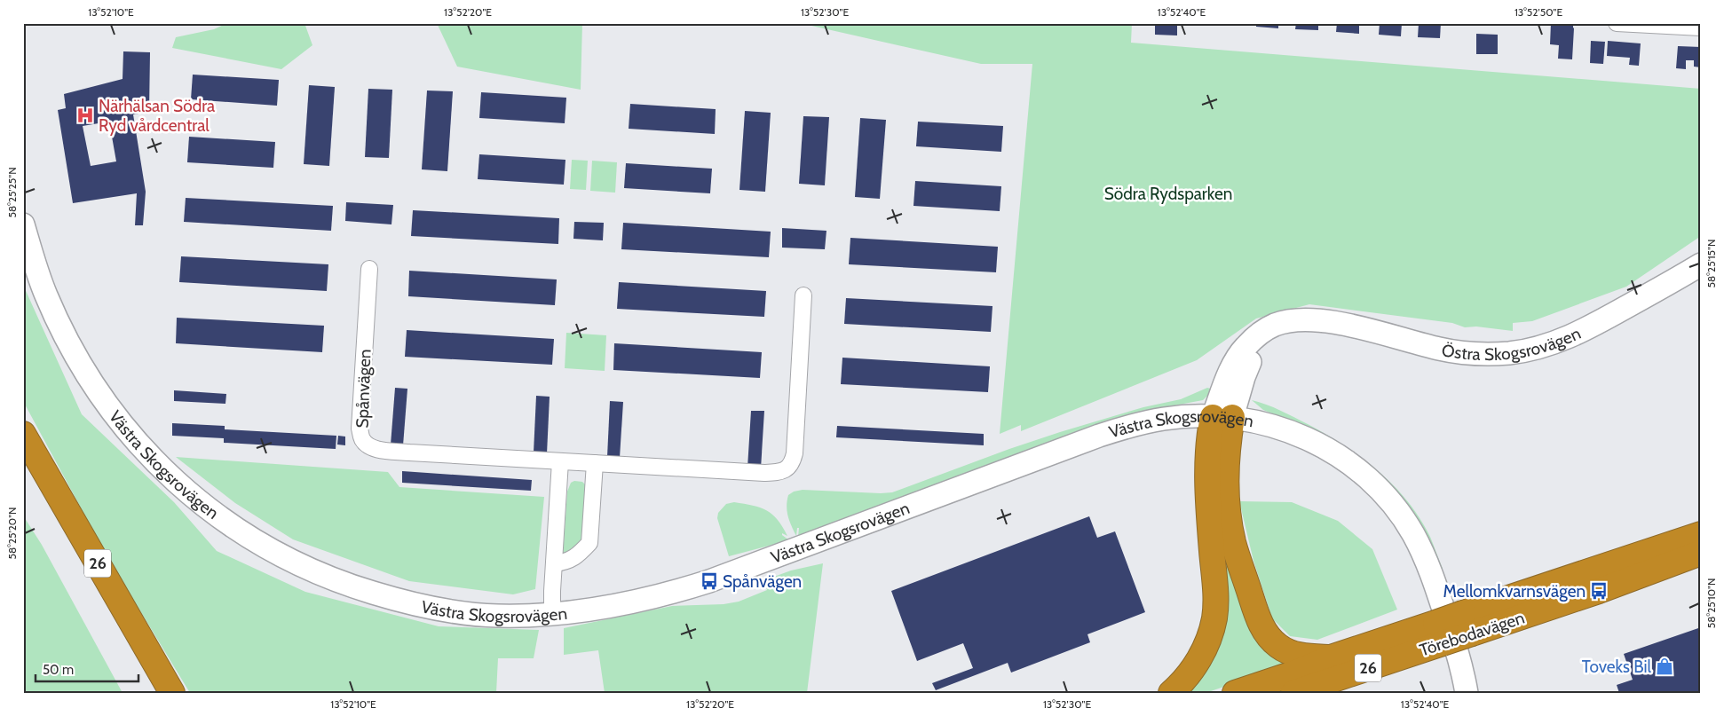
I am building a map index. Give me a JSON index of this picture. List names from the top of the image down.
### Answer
{
  "streets": {
    "highway": ["26", "Törebodavägen"],
    "street": ["Östra Skogsrovägen", "Spånvägen", "Västra Skogsrovägen"]
  },
  "crossings": [
    ["Östra Skogsrovägen", "Västra Skogsrovägen"]
  ],
  "parks": ["Södra Rydsparken"],
  "places": {
    "hospital": ["Närhälsan Södra Ryd vårdcentral"],
    "bus stop": ["Spånvägen", "Mellomkvarnsvägen"],
    "shop": ["Toveks Bil"]
  },
  "scale_bar": "50 m",
  "coordinates": [
    "13°52'10\"E",
    "13°52'20\"E",
    "13°52'30\"E",
    "13°52'40\"E",
    "13°52'50\"E",
    "58°25'25\"N",
    "58°25'15\"N",
    "58°25'20\"N",
    "58°25'10\"N"
  ]
}
